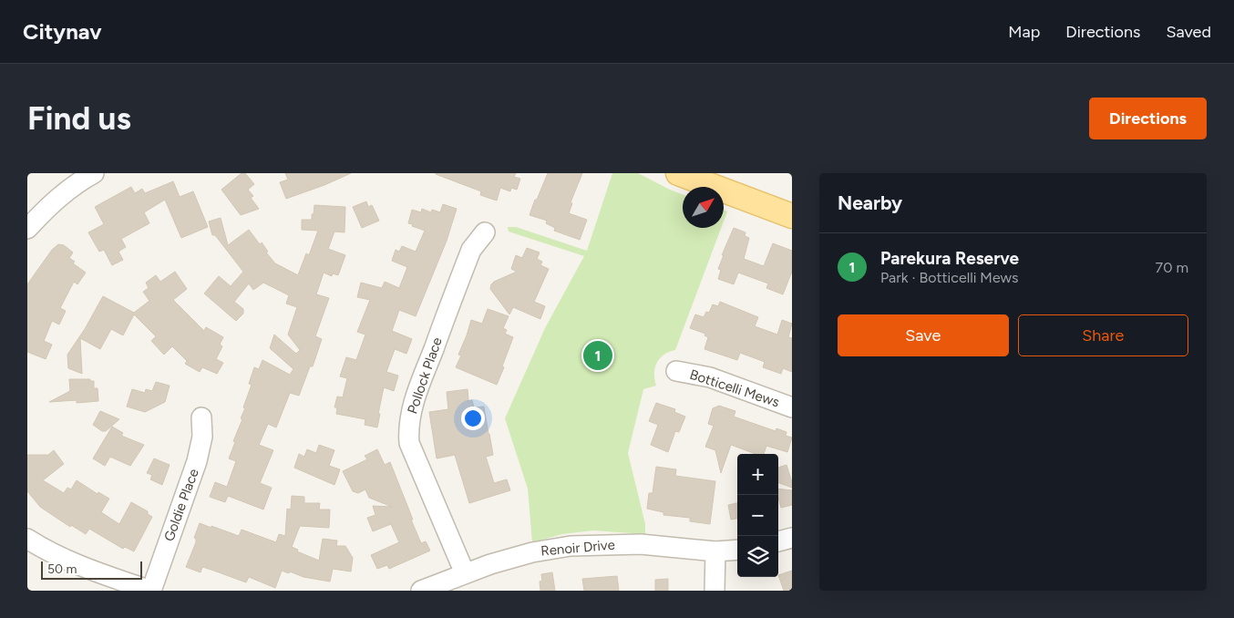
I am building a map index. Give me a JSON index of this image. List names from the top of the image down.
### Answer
{
  "streets": {
    "street": [
      "Pollock Place",
      "Botticelli Mews",
      "Goldie Place",
      "Renoir Drive"
    ]
  },
  "crossings": [
    ["Pollock Place", "Renoir Drive"]
  ],
  "scale_bar": "50 m",
  "north": "top right",
  "page": {
    "header": "Citynav",
    "nav": ["Map", "Directions", "Saved"],
    "buttons": [
      "Directions",
      ["Save", "Share"]
    ],
    "title": "Find us",
    "heading": "Nearby",
    "list": [
      {
        "mark": "1",
        "name": "Parekura Reserve",
        "note": "Park · Botticelli Mews",
        "value": "70 m"
      }
    ],
    "pins": "1",
    "map_buttons": ["+", "−"],
    "scale": "50 m"
  }
}
